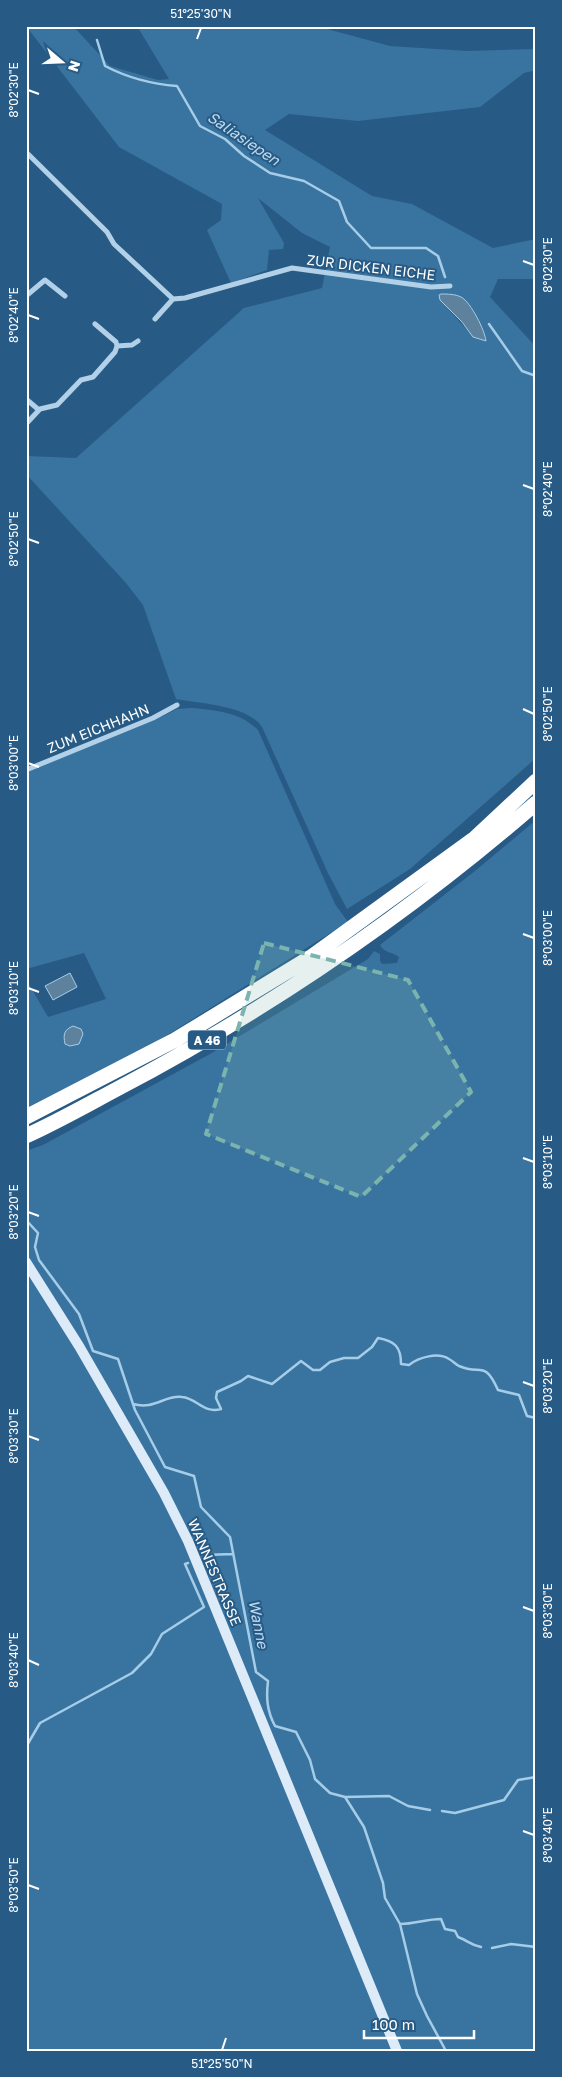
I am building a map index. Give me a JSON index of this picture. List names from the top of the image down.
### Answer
{
  "streets": {
    "highway": ["A 46"],
    "street": ["ZUR DICKEN EICHE", "ZUM EICHHAHN", "WANNESTRASSE"]
  },
  "water": ["Saliasiepen", "Wanne"],
  "scale_bar": "100 m",
  "north": "right",
  "coordinates": [
    "51°25'30\"N",
    "8°02'30\"E",
    "8°02'40\"E",
    "8°02'50\"E",
    "8°03'00\"E",
    "8°03'10\"E",
    "8°03'20\"E",
    "8°03'30\"E",
    "8°03'40\"E",
    "8°03'50\"E",
    "51°25'50\"N"
  ]
}
